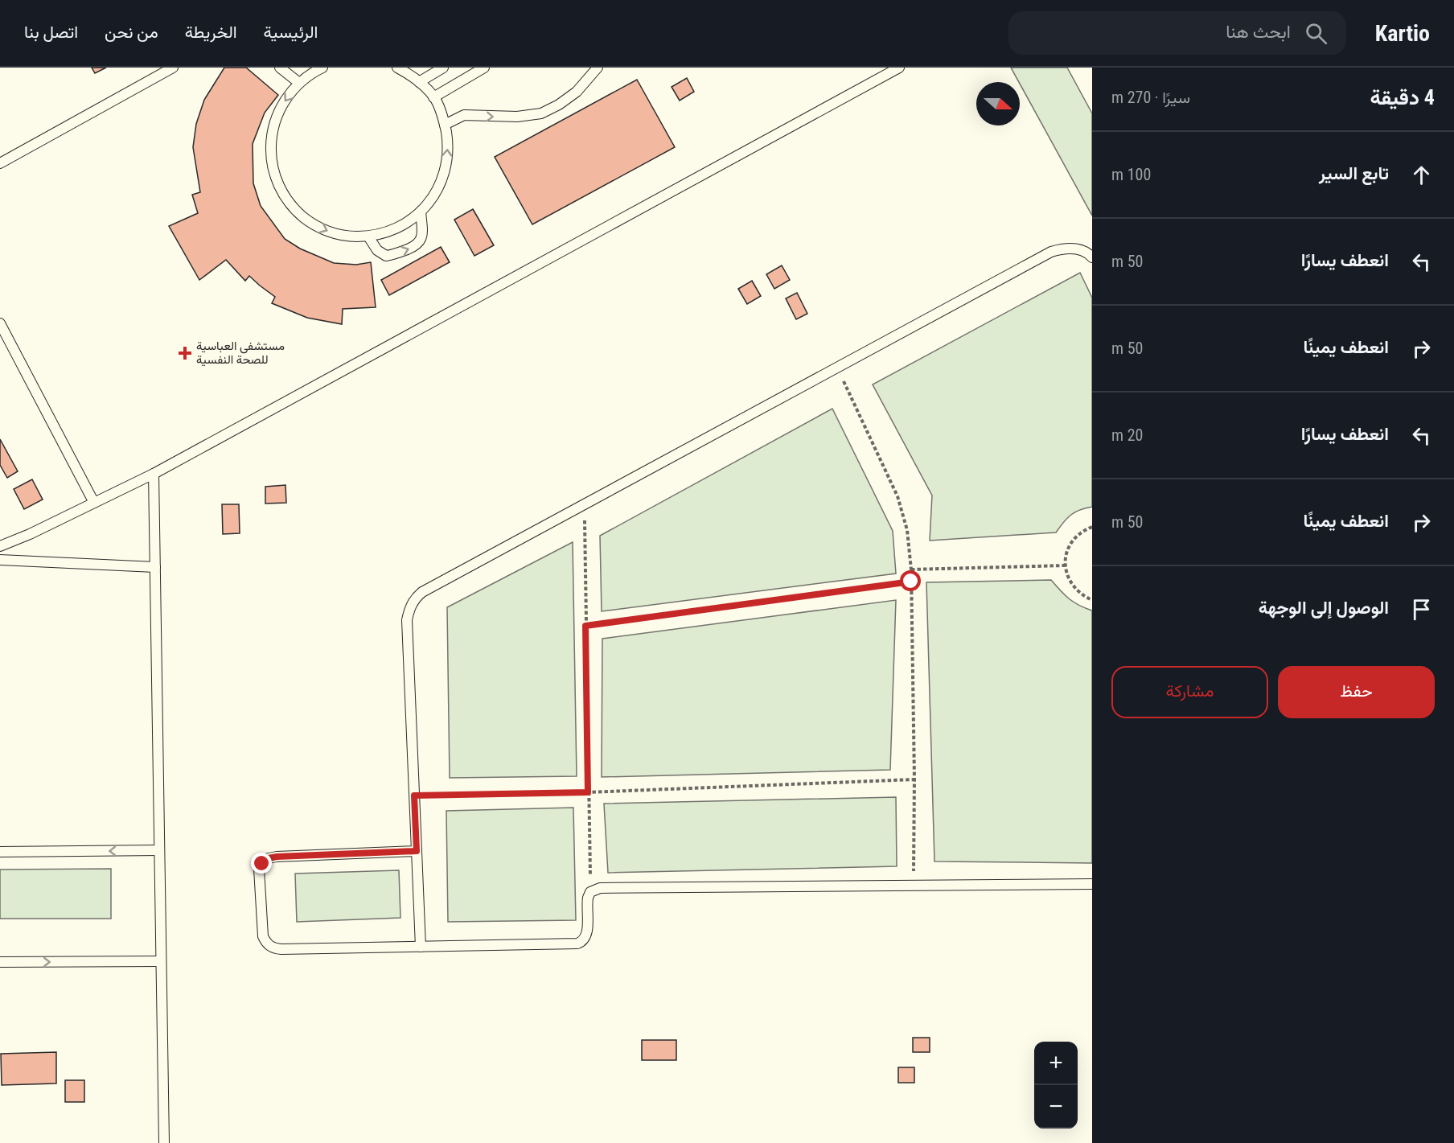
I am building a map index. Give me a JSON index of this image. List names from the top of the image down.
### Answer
{
  "places": {
    "health": ["مستشفى العباسية للصحة النفسية"]
  },
  "north": "right",
  "page": {
    "header": "Kartio",
    "search": "ابحث هنا",
    "nav": [
      "الرئيسية",
      "الخريطة",
      "من نحن",
      "اتصل بنا"
    ],
    "heading": ["4 دقيقة", "سيرًا · 270 m"],
    "list": [
      ["تابع السير", "100 m"],
      ["انعطف يسارًا", "50 m"],
      ["انعطف يمينًا", "50 m"],
      ["انعطف يسارًا", "20 m"],
      ["انعطف يمينًا", "50 m"],
      "الوصول إلى الوجهة"
    ],
    "buttons": ["حفظ", "مشاركة"],
    "map_buttons": ["+", "−"]
  }
}
